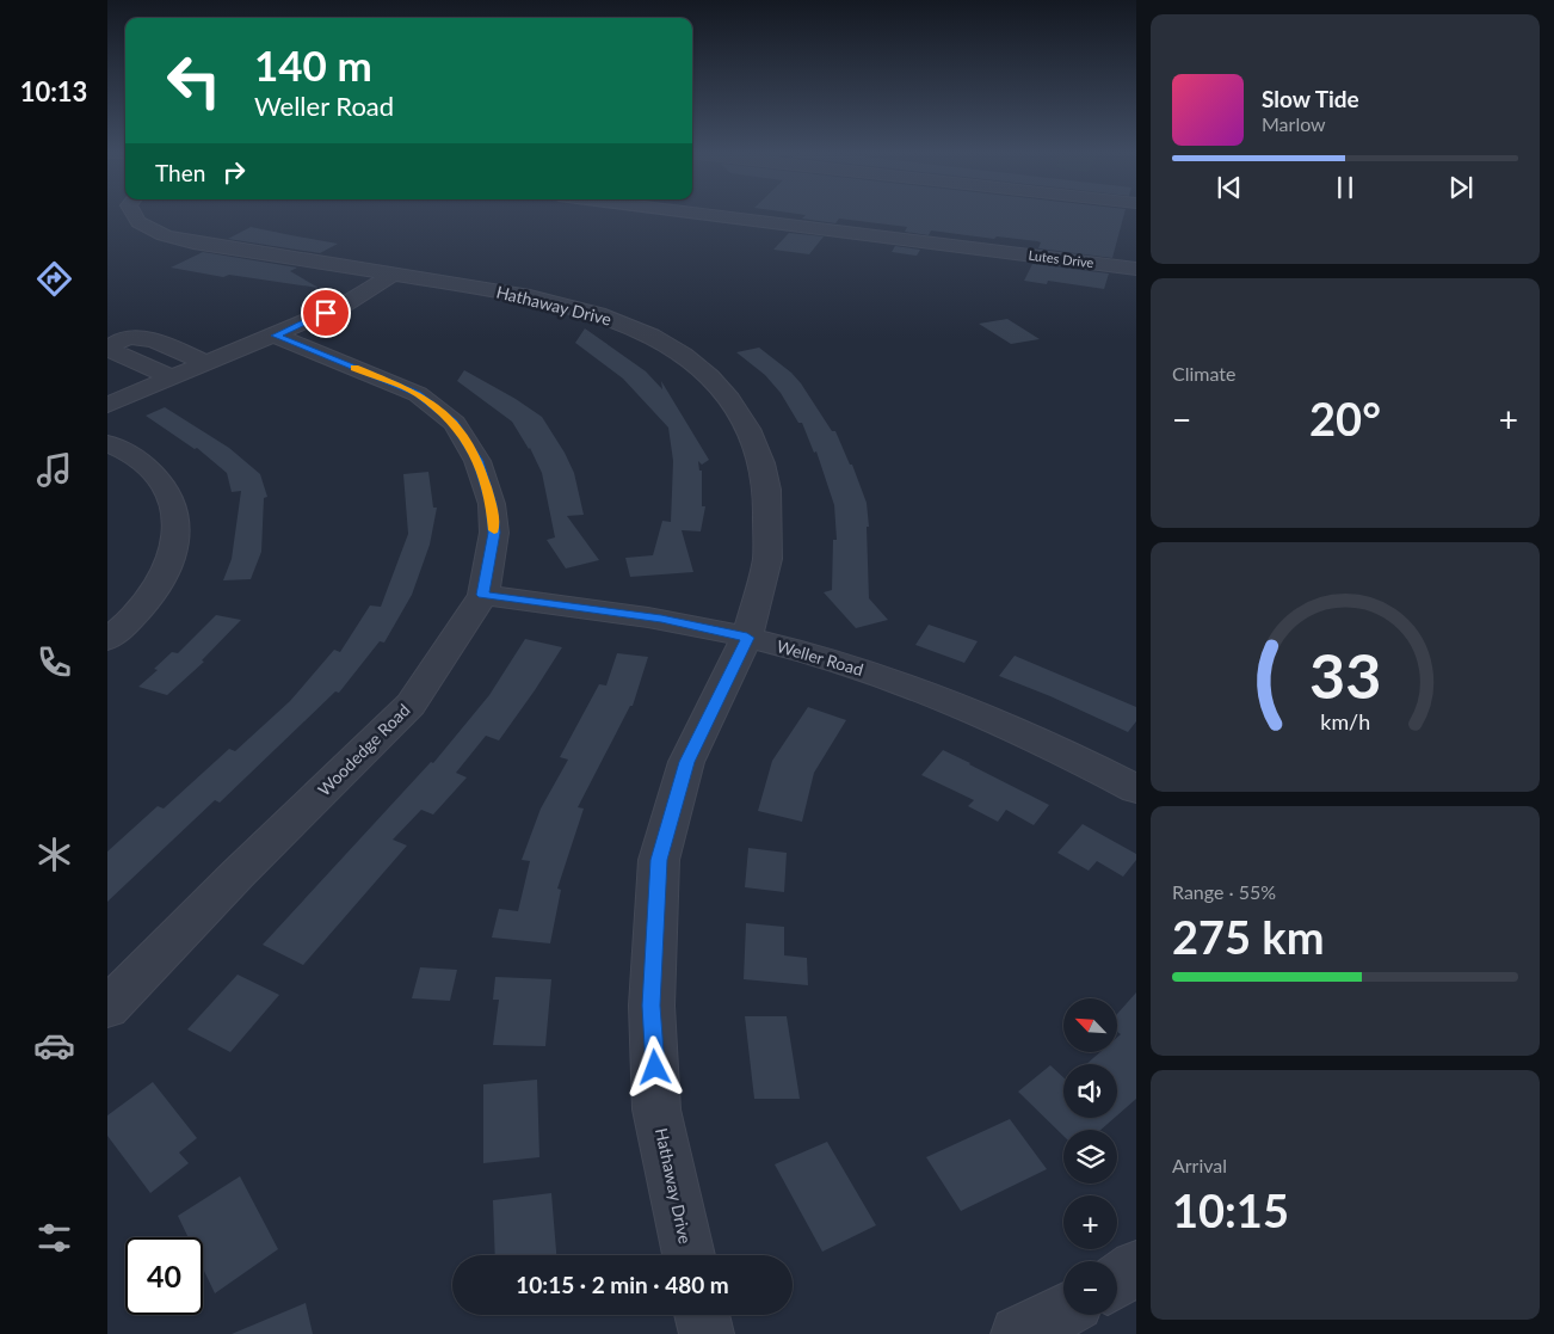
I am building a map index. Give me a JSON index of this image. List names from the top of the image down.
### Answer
{
  "streets": {
    "street": [
      "Lutes Drive",
      "Hathaway Drive",
      "Weller Road",
      "Woodedge Road"
    ]
  },
  "crossings": [
    ["Hathaway Drive", "Weller Road"],
    ["Weller Road", "Woodedge Road"]
  ],
  "north": "top left",
  "page": {
    "tabs": "10:13",
    "turn": ["140 m", "Weller Road"],
    "song": ["Slow Tide", "Marlow"],
    "then": "Then",
    "tile": [
      "Climate",
      ["Range · 55%", "275 km"],
      ["Arrival", "10:15"]
    ],
    "heat": ["−", "20°", "+"],
    "map_buttons": ["+", "−"],
    "limit": "40",
    "trip": "10:15 · 2 min · 480 m",
    "gauge": ["33", "km/h"]
  }
}
